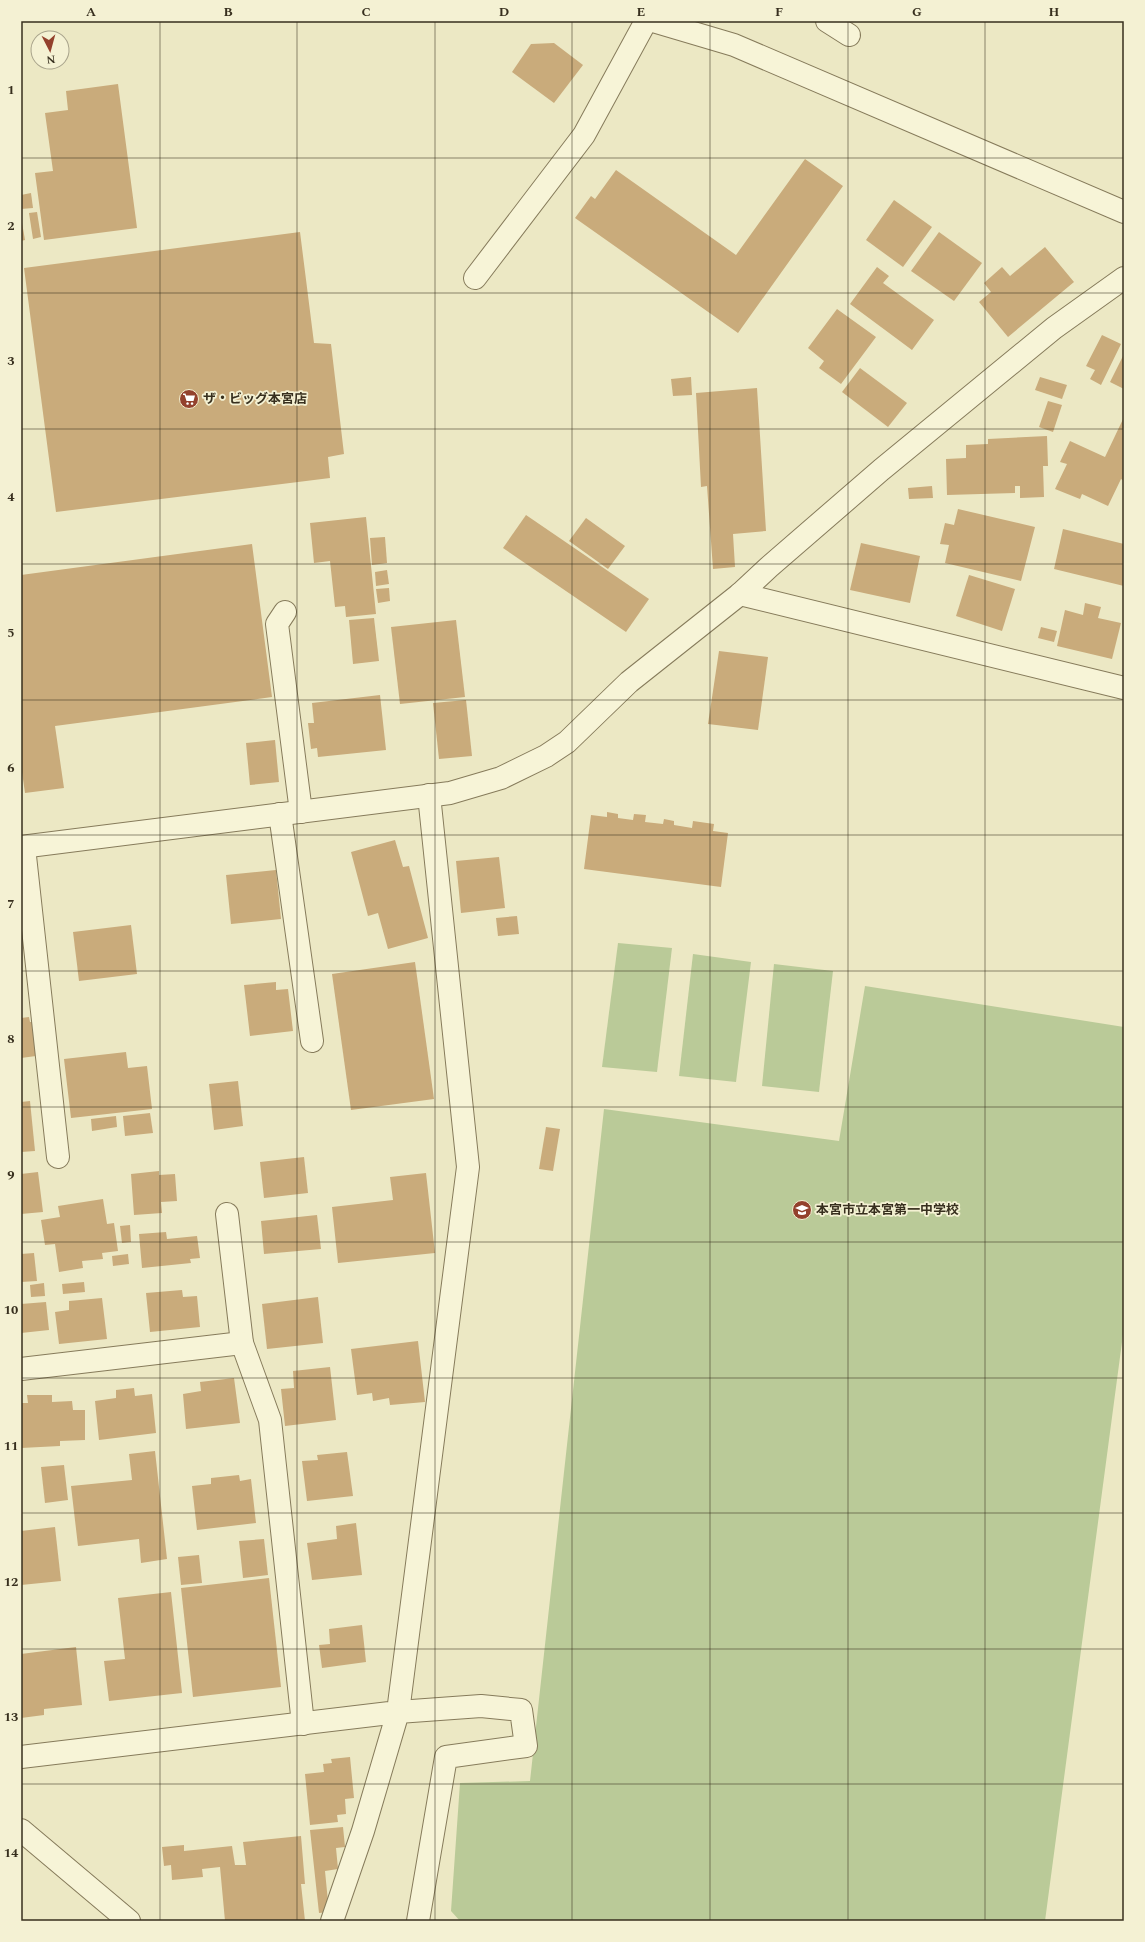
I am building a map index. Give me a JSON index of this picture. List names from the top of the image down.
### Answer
{
  "places": {
    "supermarket": ["ザ・ビッグ本宮店"],
    "school or university": ["本宮市立本宮第一中学校"]
  },
  "north": "bottom",
  "grid": {
    "columns": [
      "A",
      "B",
      "C",
      "D",
      "E",
      "F",
      "G",
      "H"
    ],
    "rows": [
      "1",
      "2",
      "3",
      "4",
      "5",
      "6",
      "7",
      "8",
      "9",
      "10",
      "11",
      "12",
      "13",
      "14"
    ]
  }
}
